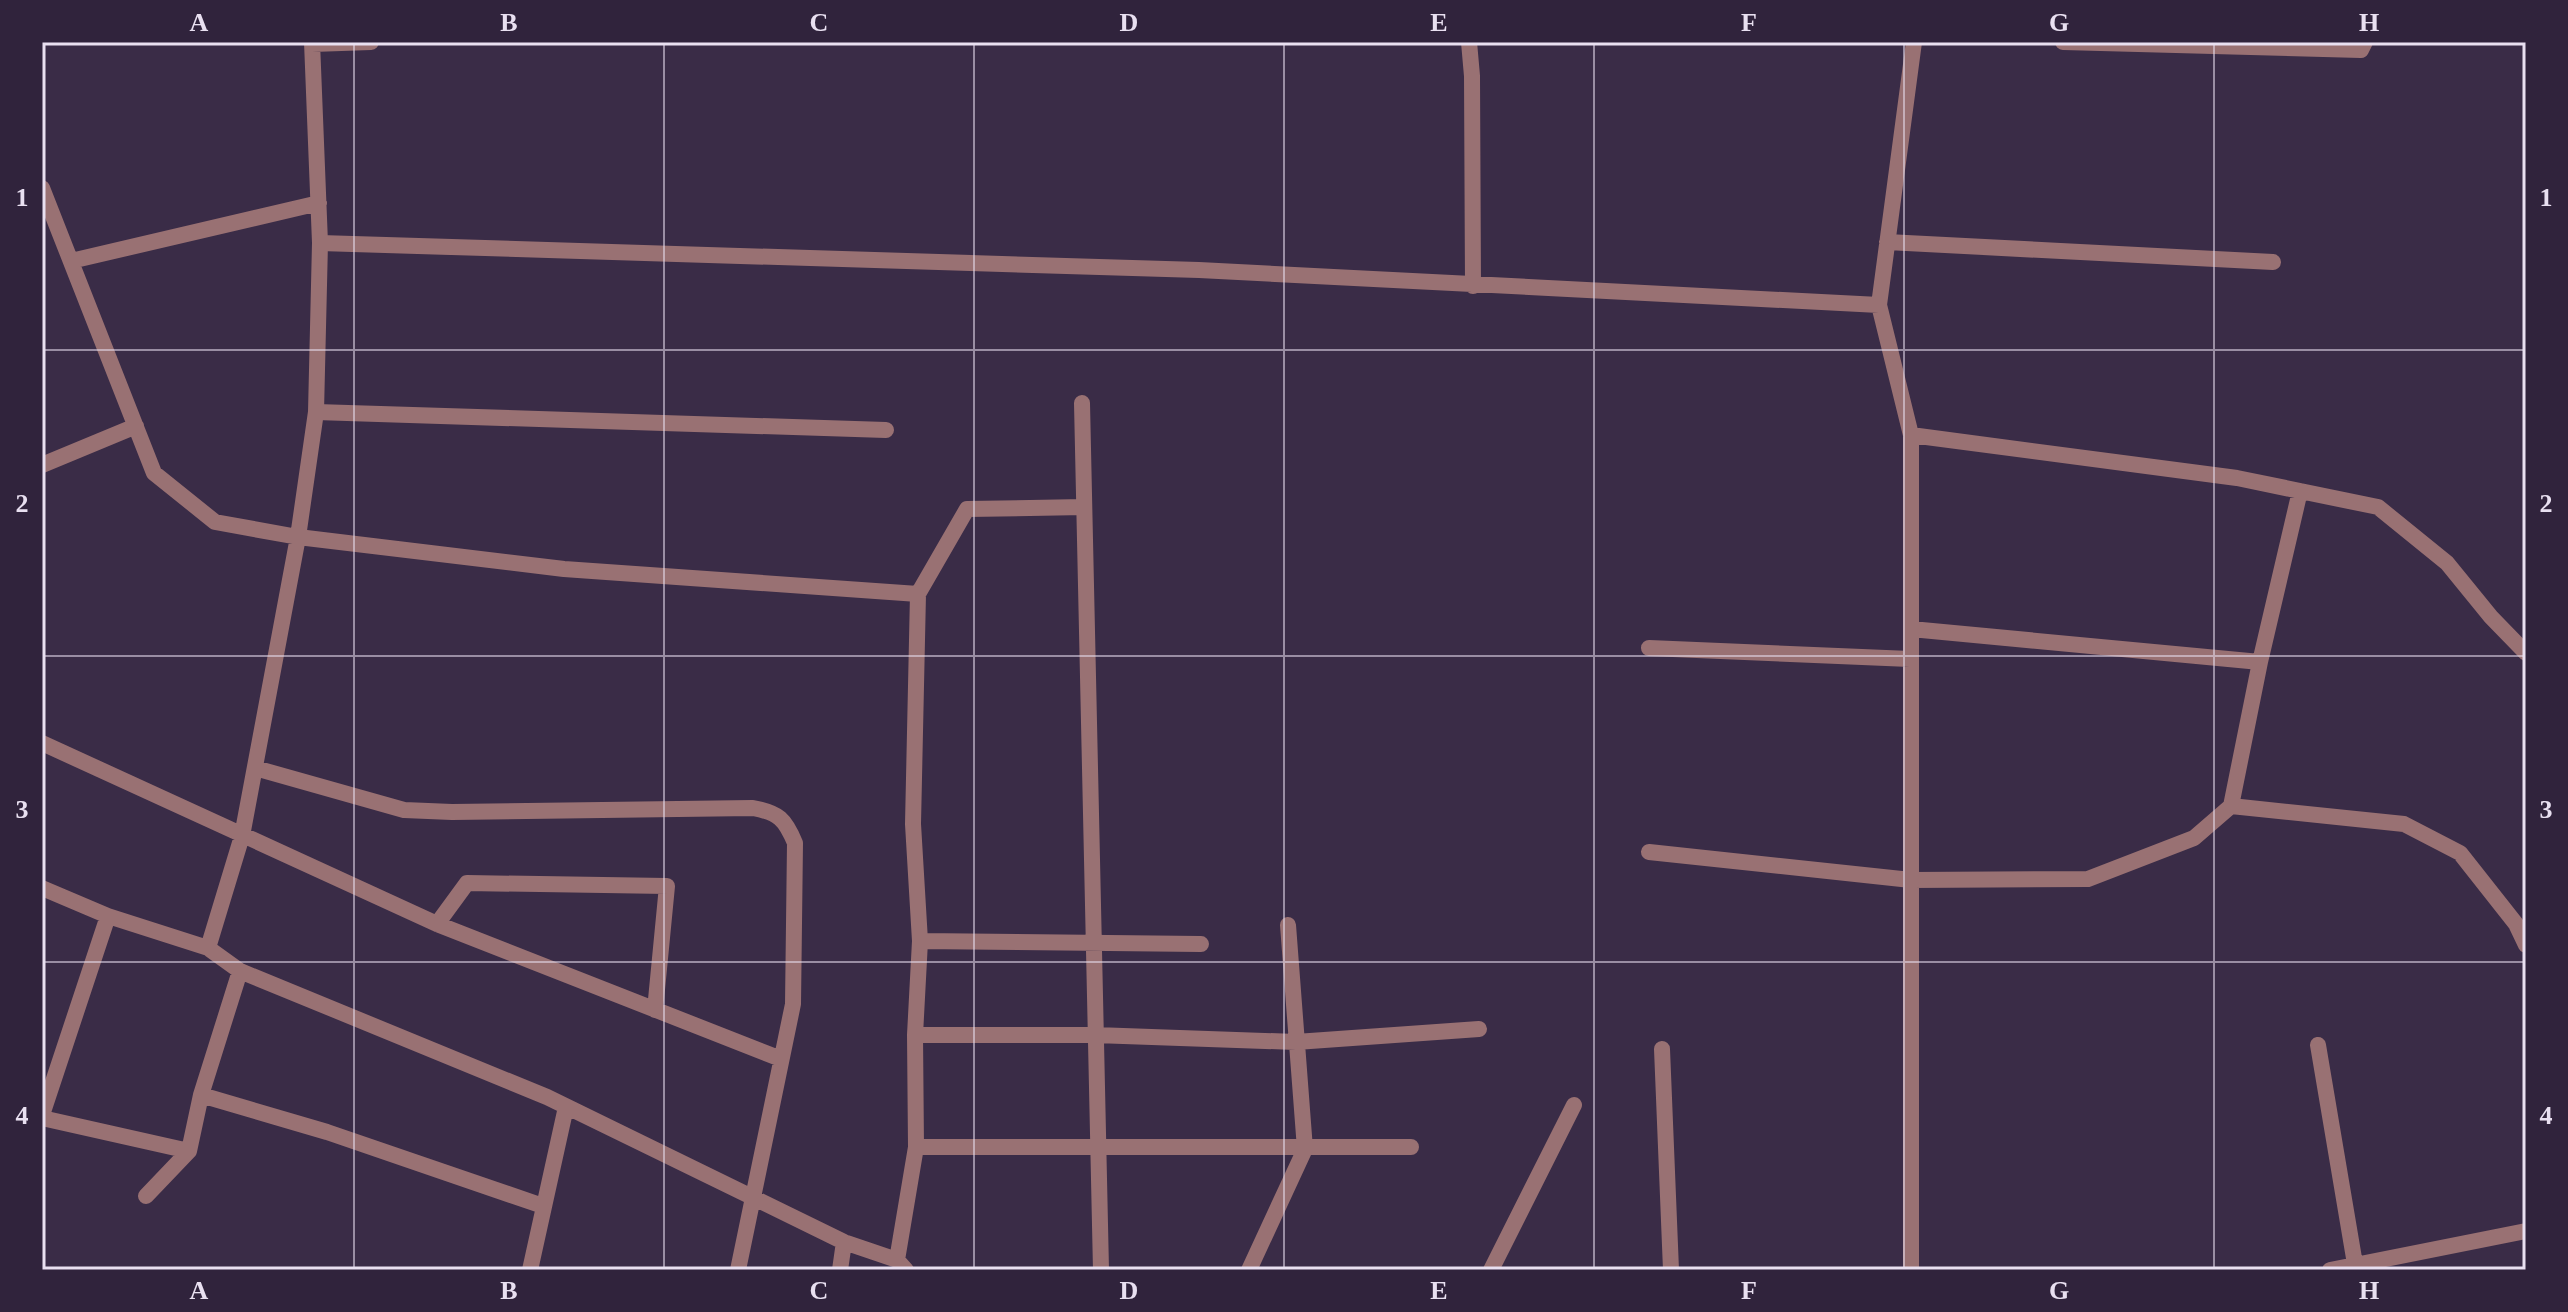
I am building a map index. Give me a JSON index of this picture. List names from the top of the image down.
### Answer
{
  "grid": {
    "columns": [
      "A",
      "B",
      "C",
      "D",
      "E",
      "F",
      "G",
      "H"
    ],
    "rows": [
      "1",
      "2",
      "3",
      "4"
    ]
  }
}
